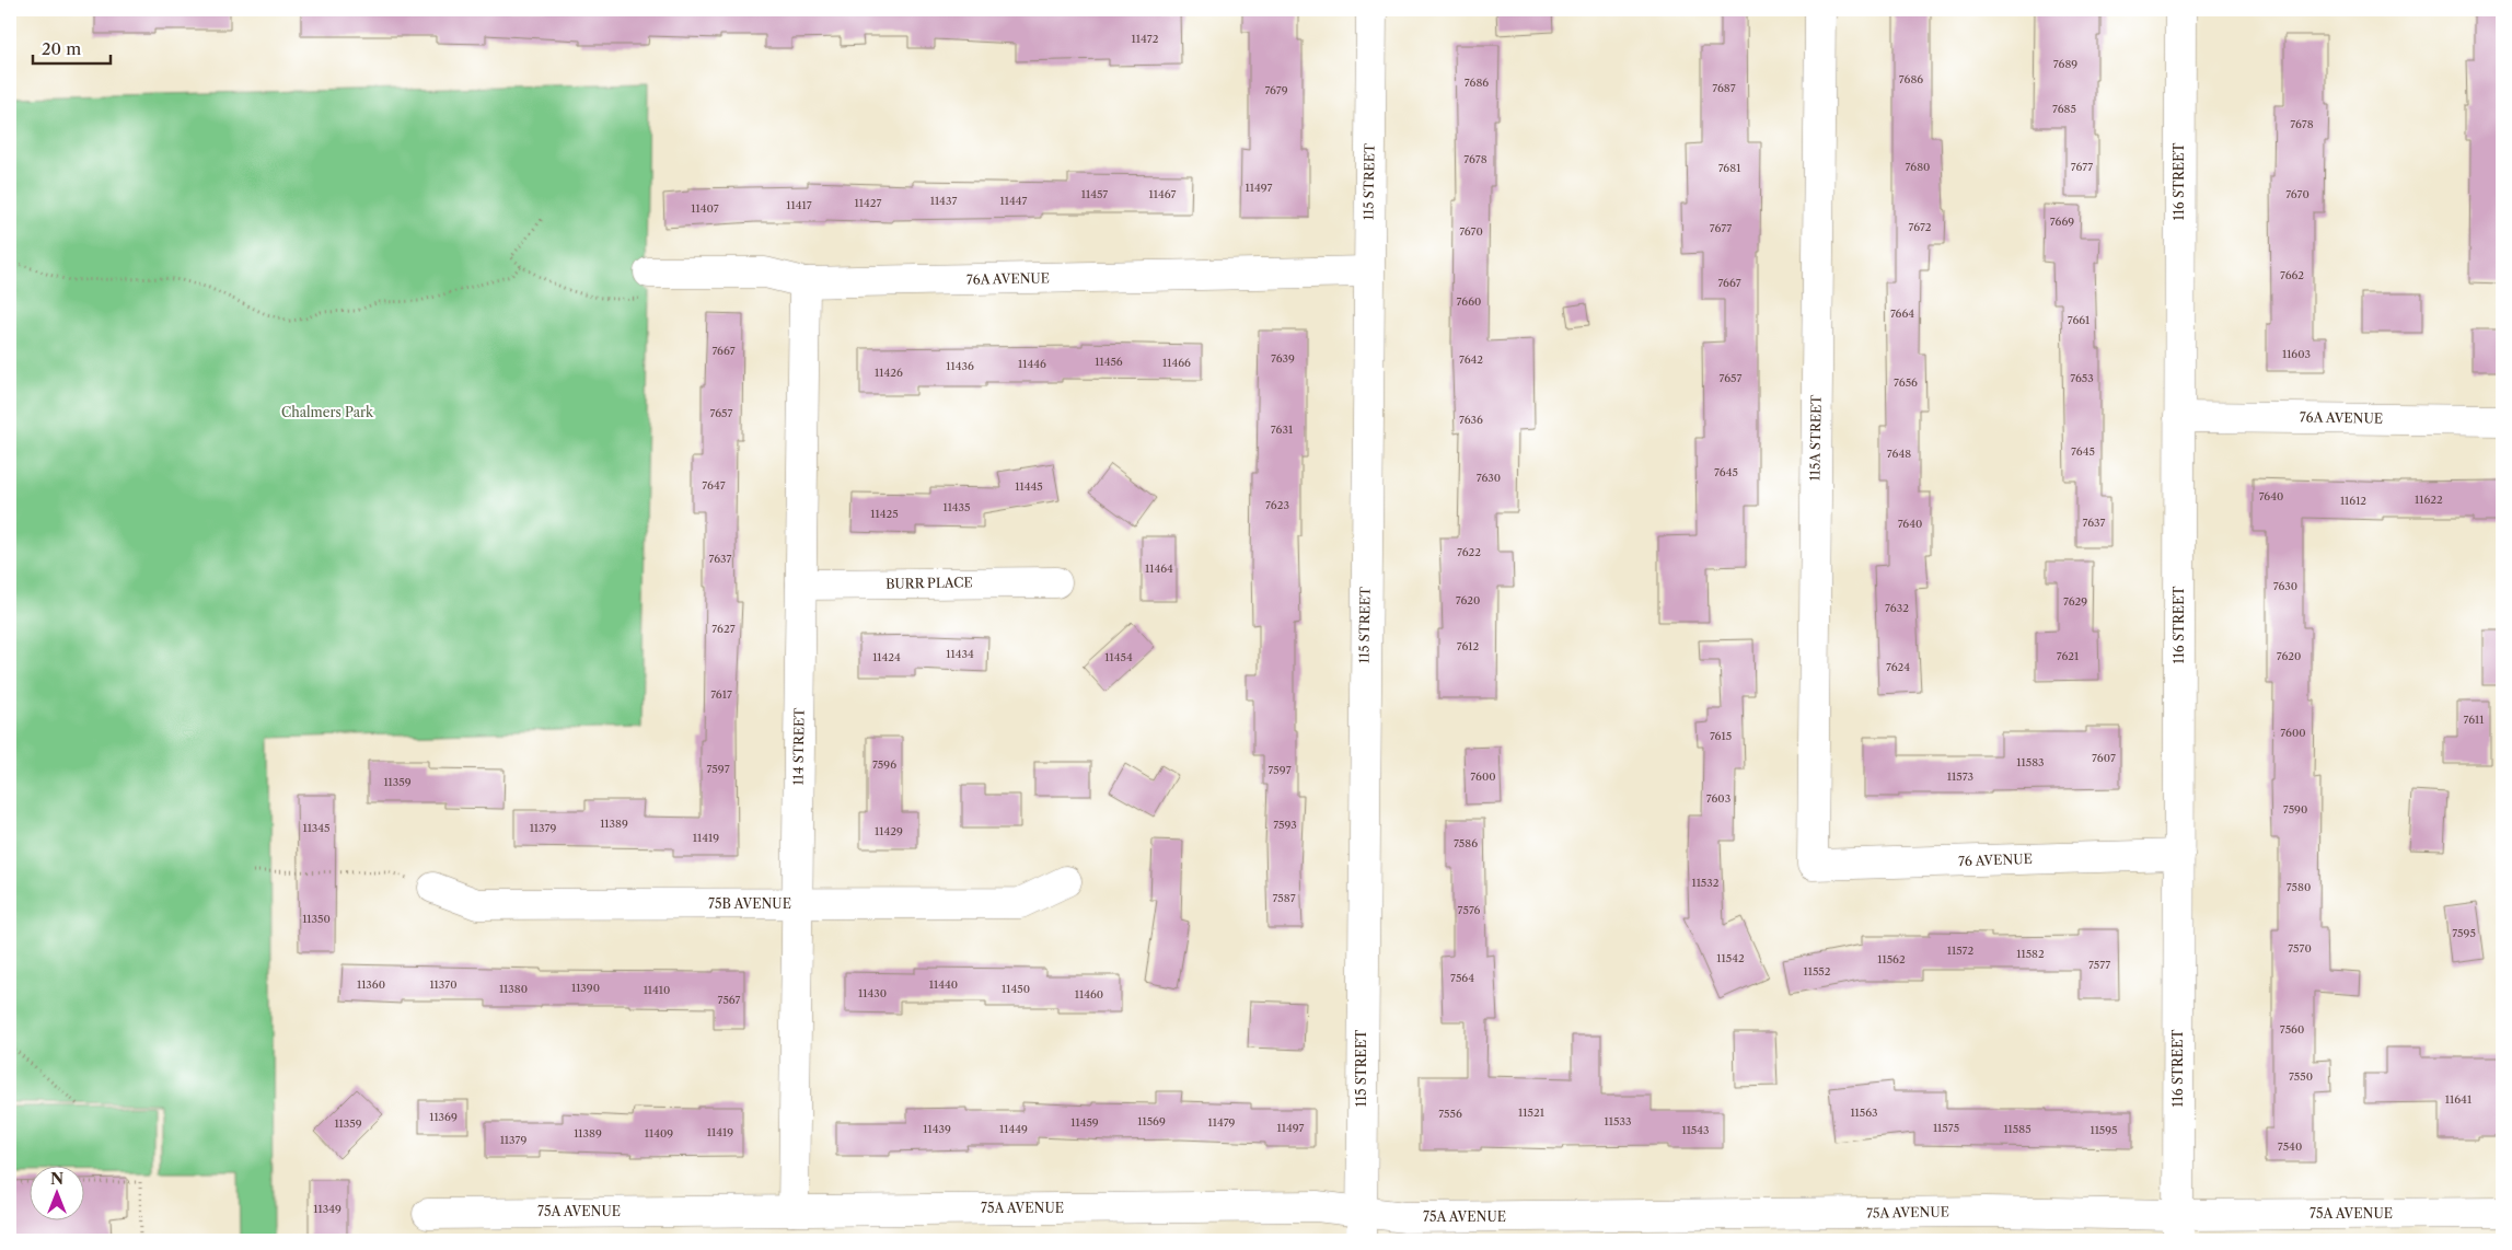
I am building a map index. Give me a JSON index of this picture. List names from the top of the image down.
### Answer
{
  "streets": {
    "street": [
      "115 STREET",
      "116 STREET",
      "76A AVENUE",
      "115A STREET",
      "BURR PLACE",
      "114 STREET",
      "76 AVENUE",
      "75B AVENUE",
      "75A AVENUE"
    ]
  },
  "crossings": [
    ["115 STREET", "76A AVENUE"],
    ["115 STREET", "75A AVENUE"],
    ["116 STREET", "76A AVENUE"],
    ["116 STREET", "76 AVENUE"],
    ["116 STREET", "75A AVENUE"],
    ["76A AVENUE", "114 STREET"],
    ["115A STREET", "76 AVENUE"],
    ["BURR PLACE", "114 STREET"],
    ["114 STREET", "75B AVENUE"],
    ["114 STREET", "75A AVENUE"]
  ],
  "parks": ["Chalmers Park"],
  "house_numbers": [
    "11472",
    "7689",
    "7686",
    "7686",
    "7687",
    "7679",
    "7685",
    "7678",
    "7678",
    "7680",
    "7677",
    "7681",
    "11497",
    "11457",
    "11467",
    "7670",
    "11437",
    "11447",
    "11427",
    "11417",
    "11407",
    "7669",
    "7672",
    "7677",
    "7670",
    "7662",
    "7667",
    "7660",
    "7664",
    "7661",
    "7667",
    "11603",
    "7639",
    "7642",
    "11456",
    "11466",
    "11446",
    "11436",
    "11426",
    "7657",
    "7653",
    "7656",
    "7657",
    "7636",
    "7631",
    "7645",
    "7648",
    "7645",
    "7630",
    "7647",
    "11445",
    "7640",
    "11622",
    "11612",
    "7623",
    "11435",
    "11425",
    "7637",
    "7640",
    "7622",
    "7637",
    "11464",
    "7630",
    "7620",
    "7629",
    "7632",
    "7627",
    "7612",
    "11434",
    "7621",
    "7620",
    "11424",
    "11454",
    "7624",
    "7617",
    "7611",
    "7600",
    "7615",
    "7607",
    "11583",
    "7596",
    "7597",
    "7597",
    "7600",
    "11573",
    "11359",
    "7603",
    "7590",
    "11389",
    "7593",
    "11345",
    "11379",
    "11429",
    "11419",
    "7586",
    "11532",
    "7580",
    "7587",
    "7576",
    "11350",
    "7595",
    "7570",
    "11572",
    "11582",
    "11542",
    "11562",
    "7577",
    "11552",
    "7564",
    "11360",
    "11370",
    "11440",
    "11390",
    "11380",
    "11450",
    "11410",
    "11430",
    "11460",
    "7567",
    "7560",
    "7550",
    "11641",
    "11521",
    "11563",
    "7556",
    "11369",
    "11569",
    "11533",
    "11459",
    "11479",
    "11359",
    "11497",
    "11575",
    "11439",
    "11449",
    "11585",
    "11543",
    "11595",
    "11419",
    "11389",
    "11409",
    "11379",
    "7540",
    "11349"
  ],
  "scale_bar": "20 m",
  "north": "top"
}
